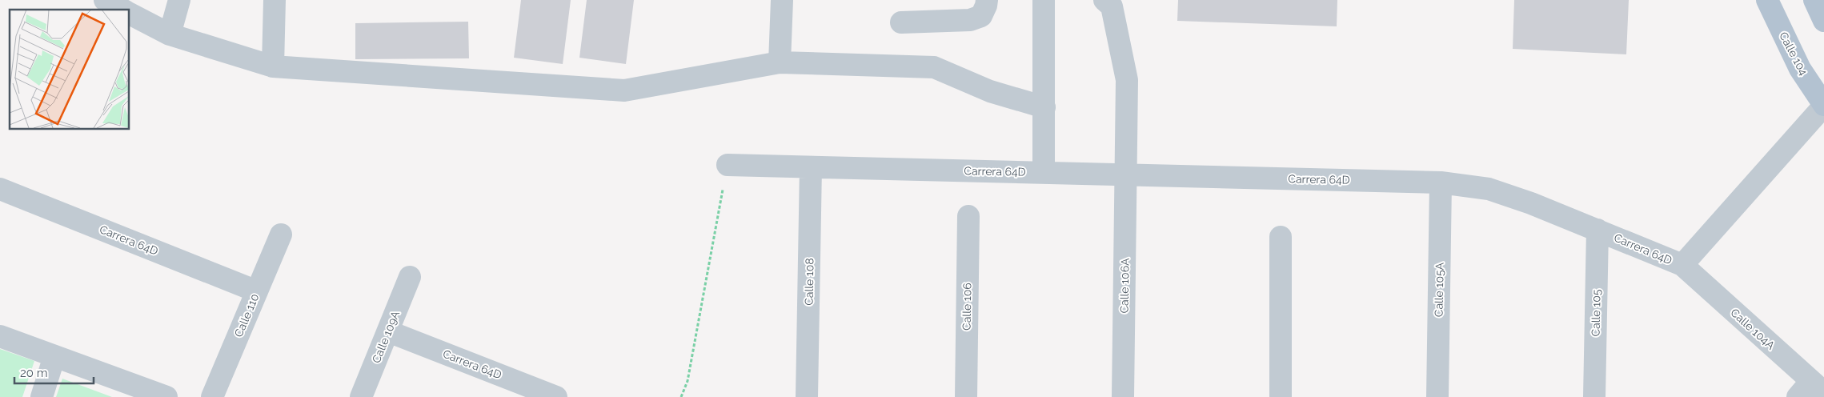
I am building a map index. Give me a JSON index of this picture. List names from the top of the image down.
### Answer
{
  "streets": {
    "main road": ["Calle 104"],
    "street": [
      "Carrera 64D",
      "Calle 108",
      "Calle 106A",
      "Calle 105A",
      "Calle 106",
      "Calle 105",
      "Calle 110",
      "Calle 104A",
      "Calle 109A"
    ]
  },
  "crossings": [
    ["Calle 104", "Carrera 64D"],
    ["Carrera 64D", "Calle 108"],
    ["Carrera 64D", "Calle 106A"],
    ["Carrera 64D", "Calle 105A"],
    ["Carrera 64D", "Calle 105"],
    ["Carrera 64D", "Calle 110"],
    ["Carrera 64D", "Calle 104A"],
    ["Carrera 64D", "Calle 109A"]
  ],
  "scale_bar": "20 m"
}
